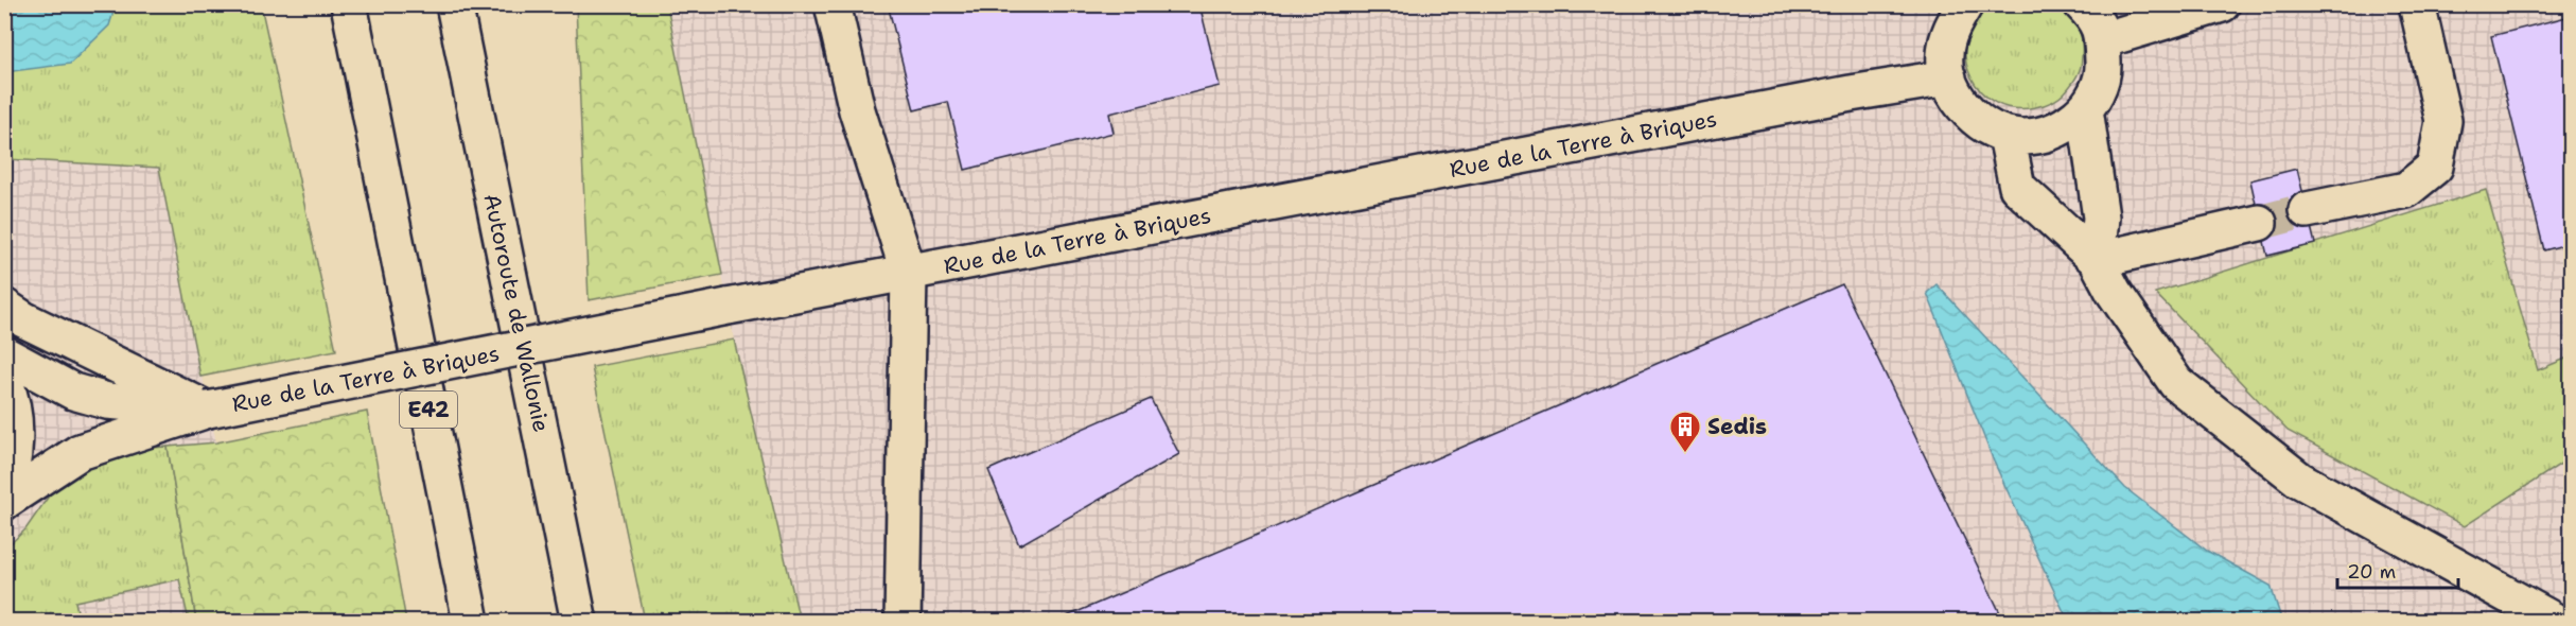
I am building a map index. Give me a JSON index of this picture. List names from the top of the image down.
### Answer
{
  "streets": {
    "main road": ["Rue de la Terre à Briques", "Autoroute de Wallonie", "E42"]
  },
  "places": {
    "building": ["Sedis"]
  },
  "scale_bar": "20 m"
}
